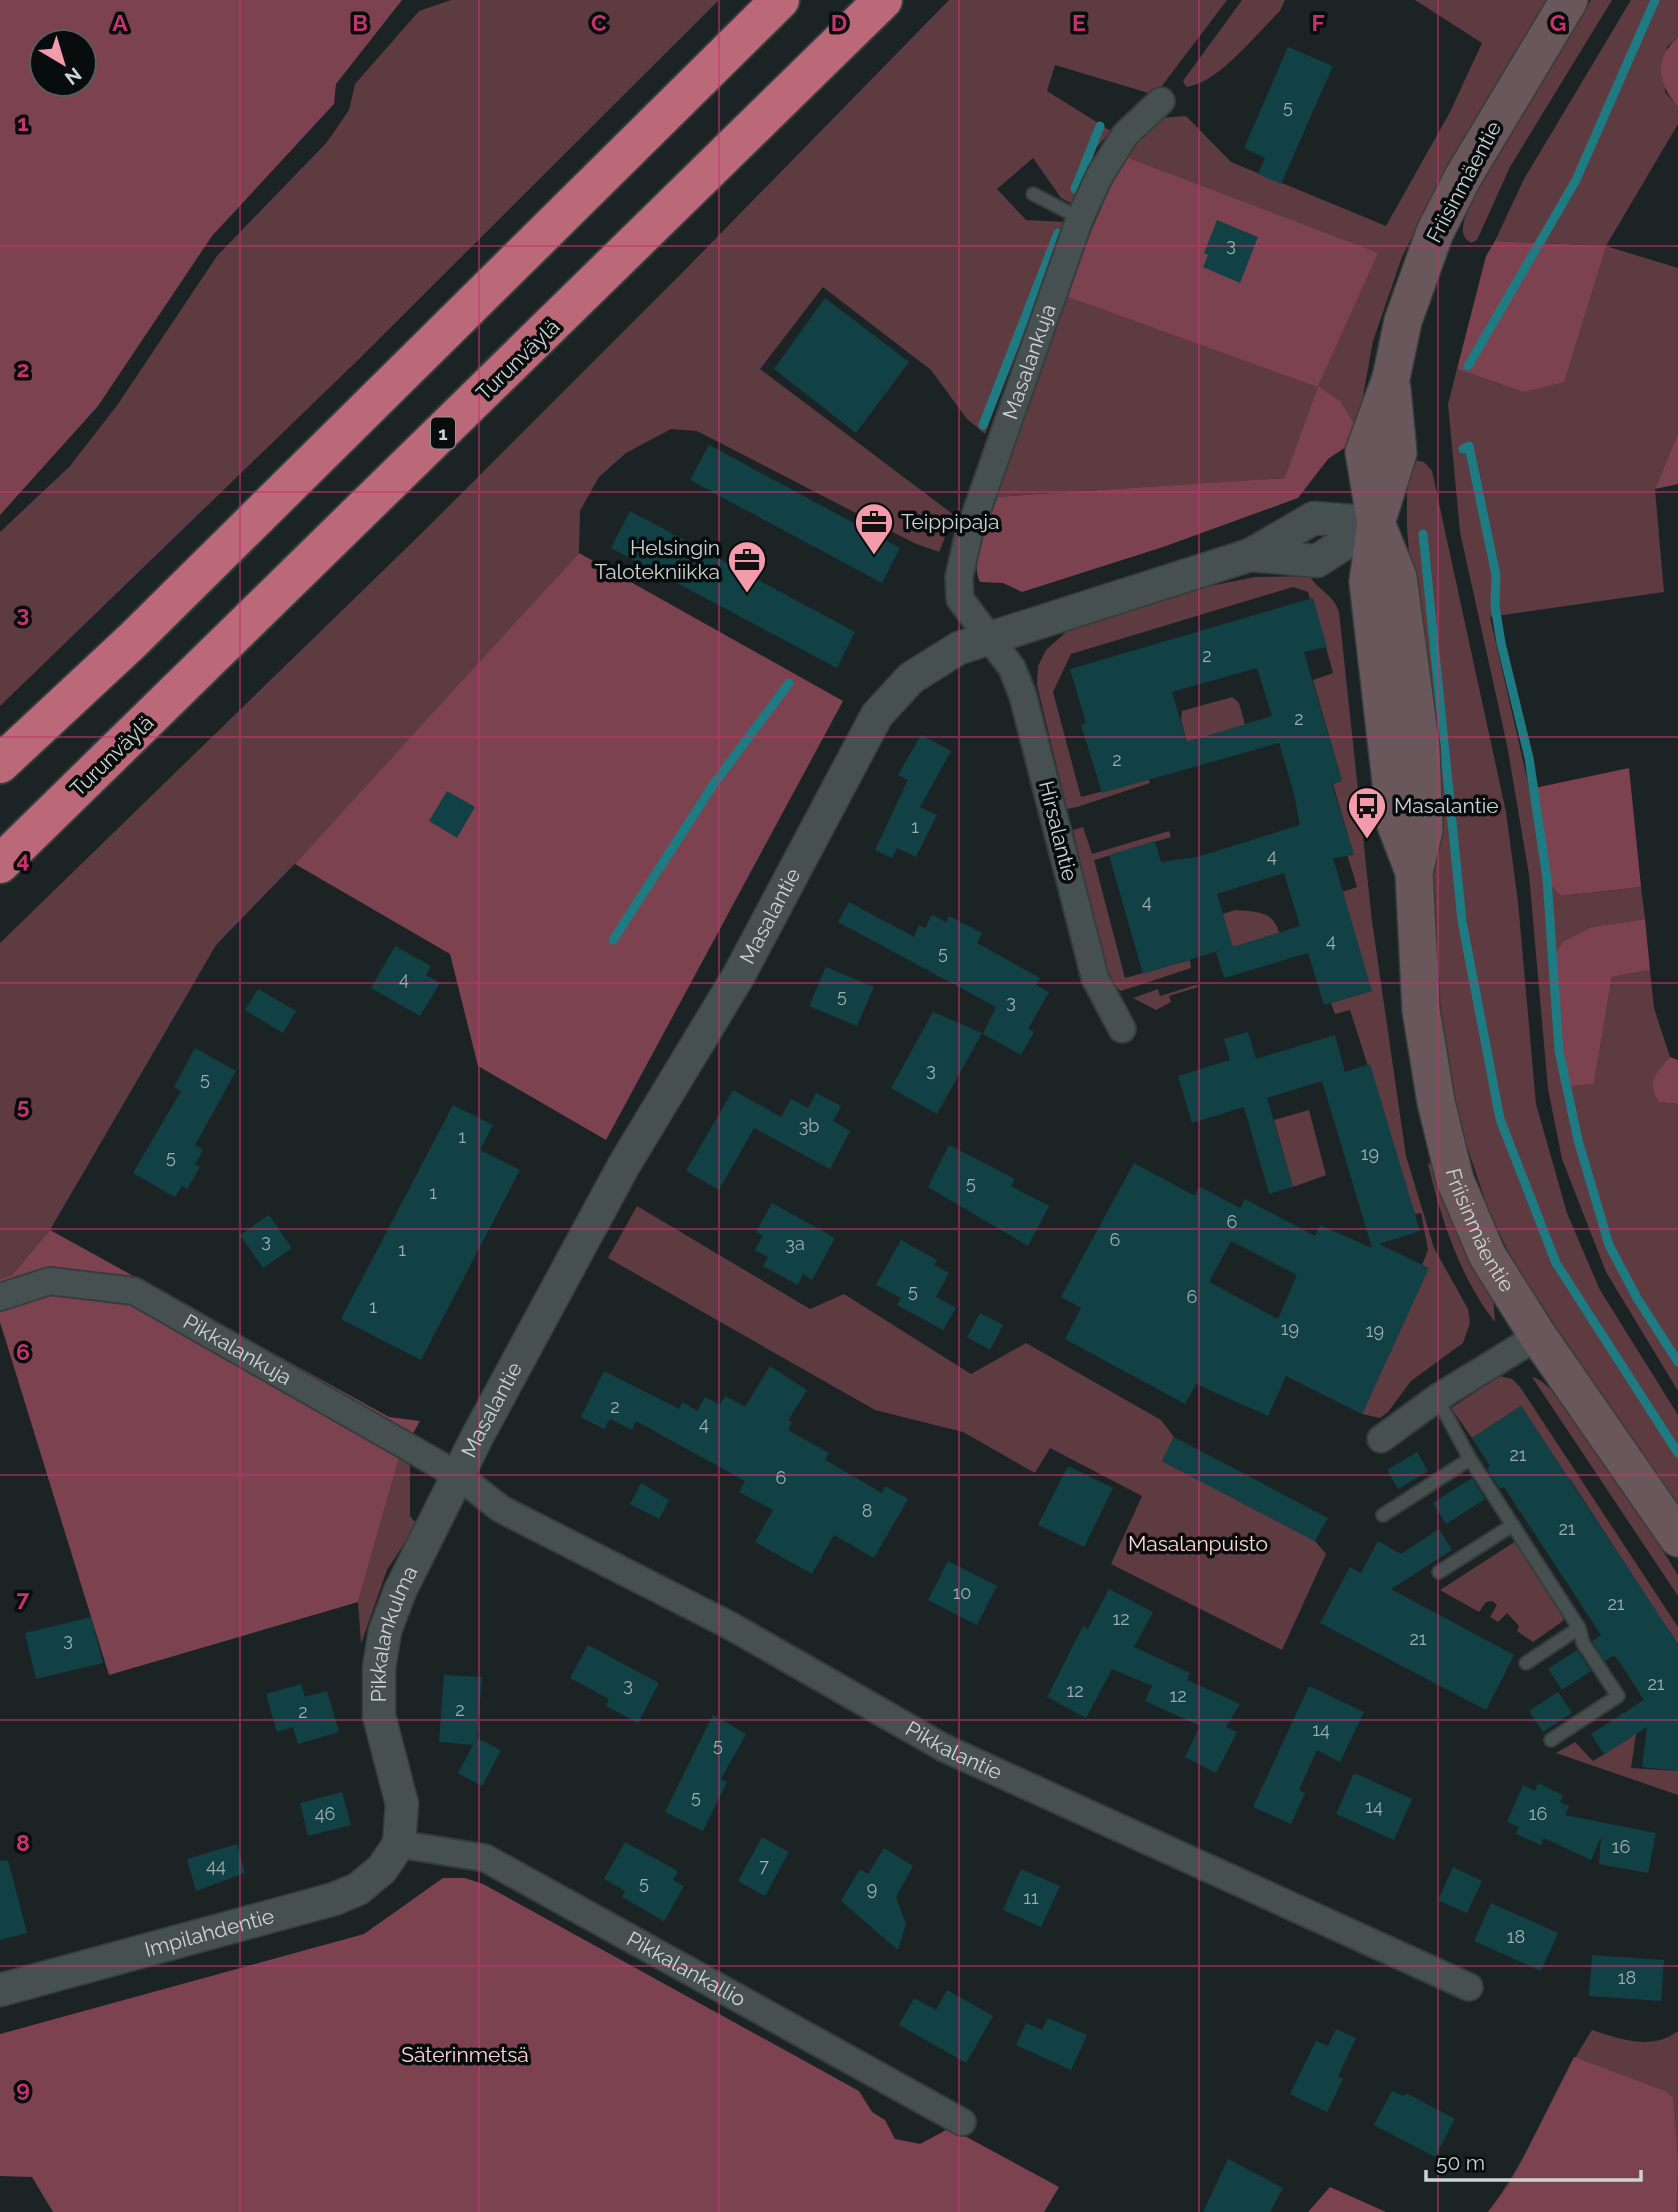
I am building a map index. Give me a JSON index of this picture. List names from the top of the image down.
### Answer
{
  "streets": {
    "highway": ["Turunväylä", "1"],
    "main road": ["Friisinmäentie"],
    "street": [
      "Masalankuja",
      "Hirsalantie",
      "Masalantie",
      "Pikkalankuja",
      "Pikkalankulma",
      "Pikkalantie",
      "Impilahdentie",
      "Pikkalankallio"
    ]
  },
  "crossings": [
    ["Friisinmäentie", "Masalantie"],
    ["Masalankuja", "Hirsalantie"],
    ["Masalankuja", "Masalantie"],
    ["Hirsalantie", "Masalantie"],
    ["Masalantie", "Pikkalankuja"],
    ["Masalantie", "Pikkalankulma"],
    ["Masalantie", "Pikkalantie"],
    ["Pikkalankuja", "Pikkalankulma"],
    ["Pikkalankuja", "Pikkalantie"],
    ["Pikkalankulma", "Pikkalantie"],
    ["Pikkalankulma", "Impilahdentie"],
    ["Pikkalankulma", "Pikkalankallio"],
    ["Impilahdentie", "Pikkalankallio"]
  ],
  "parks": ["Masalanpuisto", "Säterinmetsä"],
  "places": {
    "office": ["Teippipaja", "Helsingin Talotekniikka"],
    "bus stop": ["Masalantie"]
  },
  "house_numbers": [
    "5",
    "3",
    "2",
    "2",
    "2",
    "1",
    "4",
    "4",
    "4",
    "5",
    "4",
    "5",
    "3",
    "3",
    "5",
    "3b",
    "1",
    "19",
    "5",
    "5",
    "1",
    "6",
    "6",
    "3",
    "3a",
    "1",
    "5",
    "6",
    "1",
    "19",
    "19",
    "2",
    "4",
    "21",
    "6",
    "8",
    "21",
    "10",
    "21",
    "12",
    "21",
    "3",
    "21",
    "3",
    "12",
    "12",
    "2",
    "2",
    "14",
    "5",
    "5",
    "14",
    "46",
    "16",
    "16",
    "44",
    "7",
    "5",
    "9",
    "11",
    "18",
    "18"
  ],
  "scale_bar": "50 m",
  "north": "bottom right",
  "grid": {
    "columns": [
      "A",
      "B",
      "C",
      "D",
      "E",
      "F",
      "G"
    ],
    "rows": [
      "1",
      "2",
      "3",
      "4",
      "5",
      "6",
      "7",
      "8",
      "9"
    ]
  }
}
